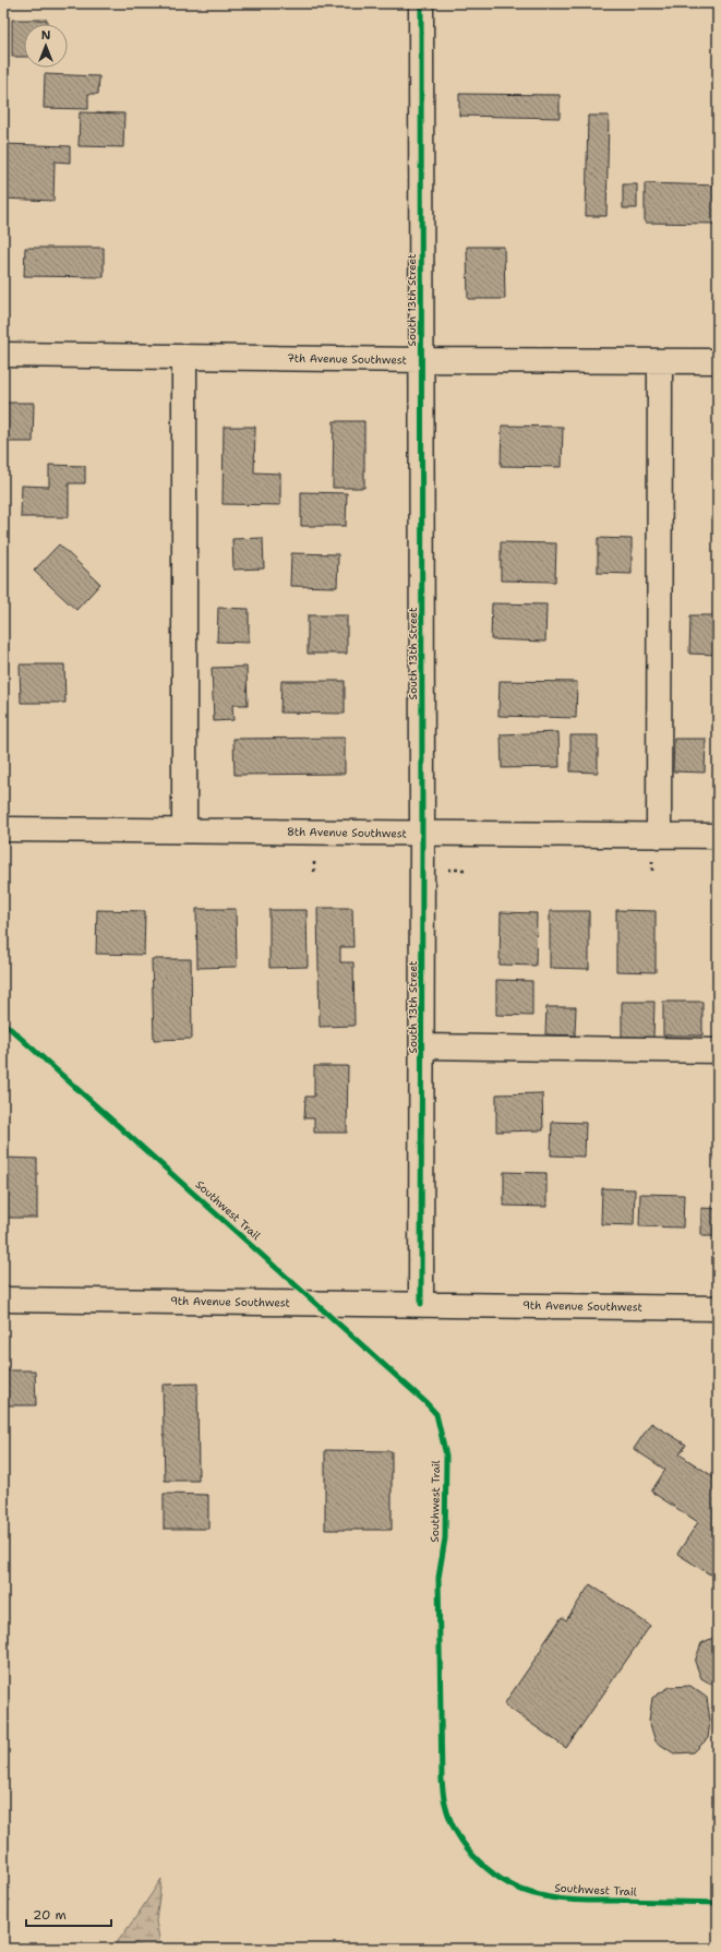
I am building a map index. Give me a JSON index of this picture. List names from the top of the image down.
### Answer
{
  "streets": {
    "street": [
      "South 13th Street",
      "7th Avenue Southwest",
      "8th Avenue Southwest",
      "9th Avenue Southwest"
    ],
    "cycle path": ["Southwest Trail"]
  },
  "crossings": [
    ["South 13th Street", "7th Avenue Southwest"],
    ["South 13th Street", "8th Avenue Southwest"],
    ["South 13th Street", "9th Avenue Southwest"]
  ],
  "scale_bar": "20 m",
  "north": "top"
}
